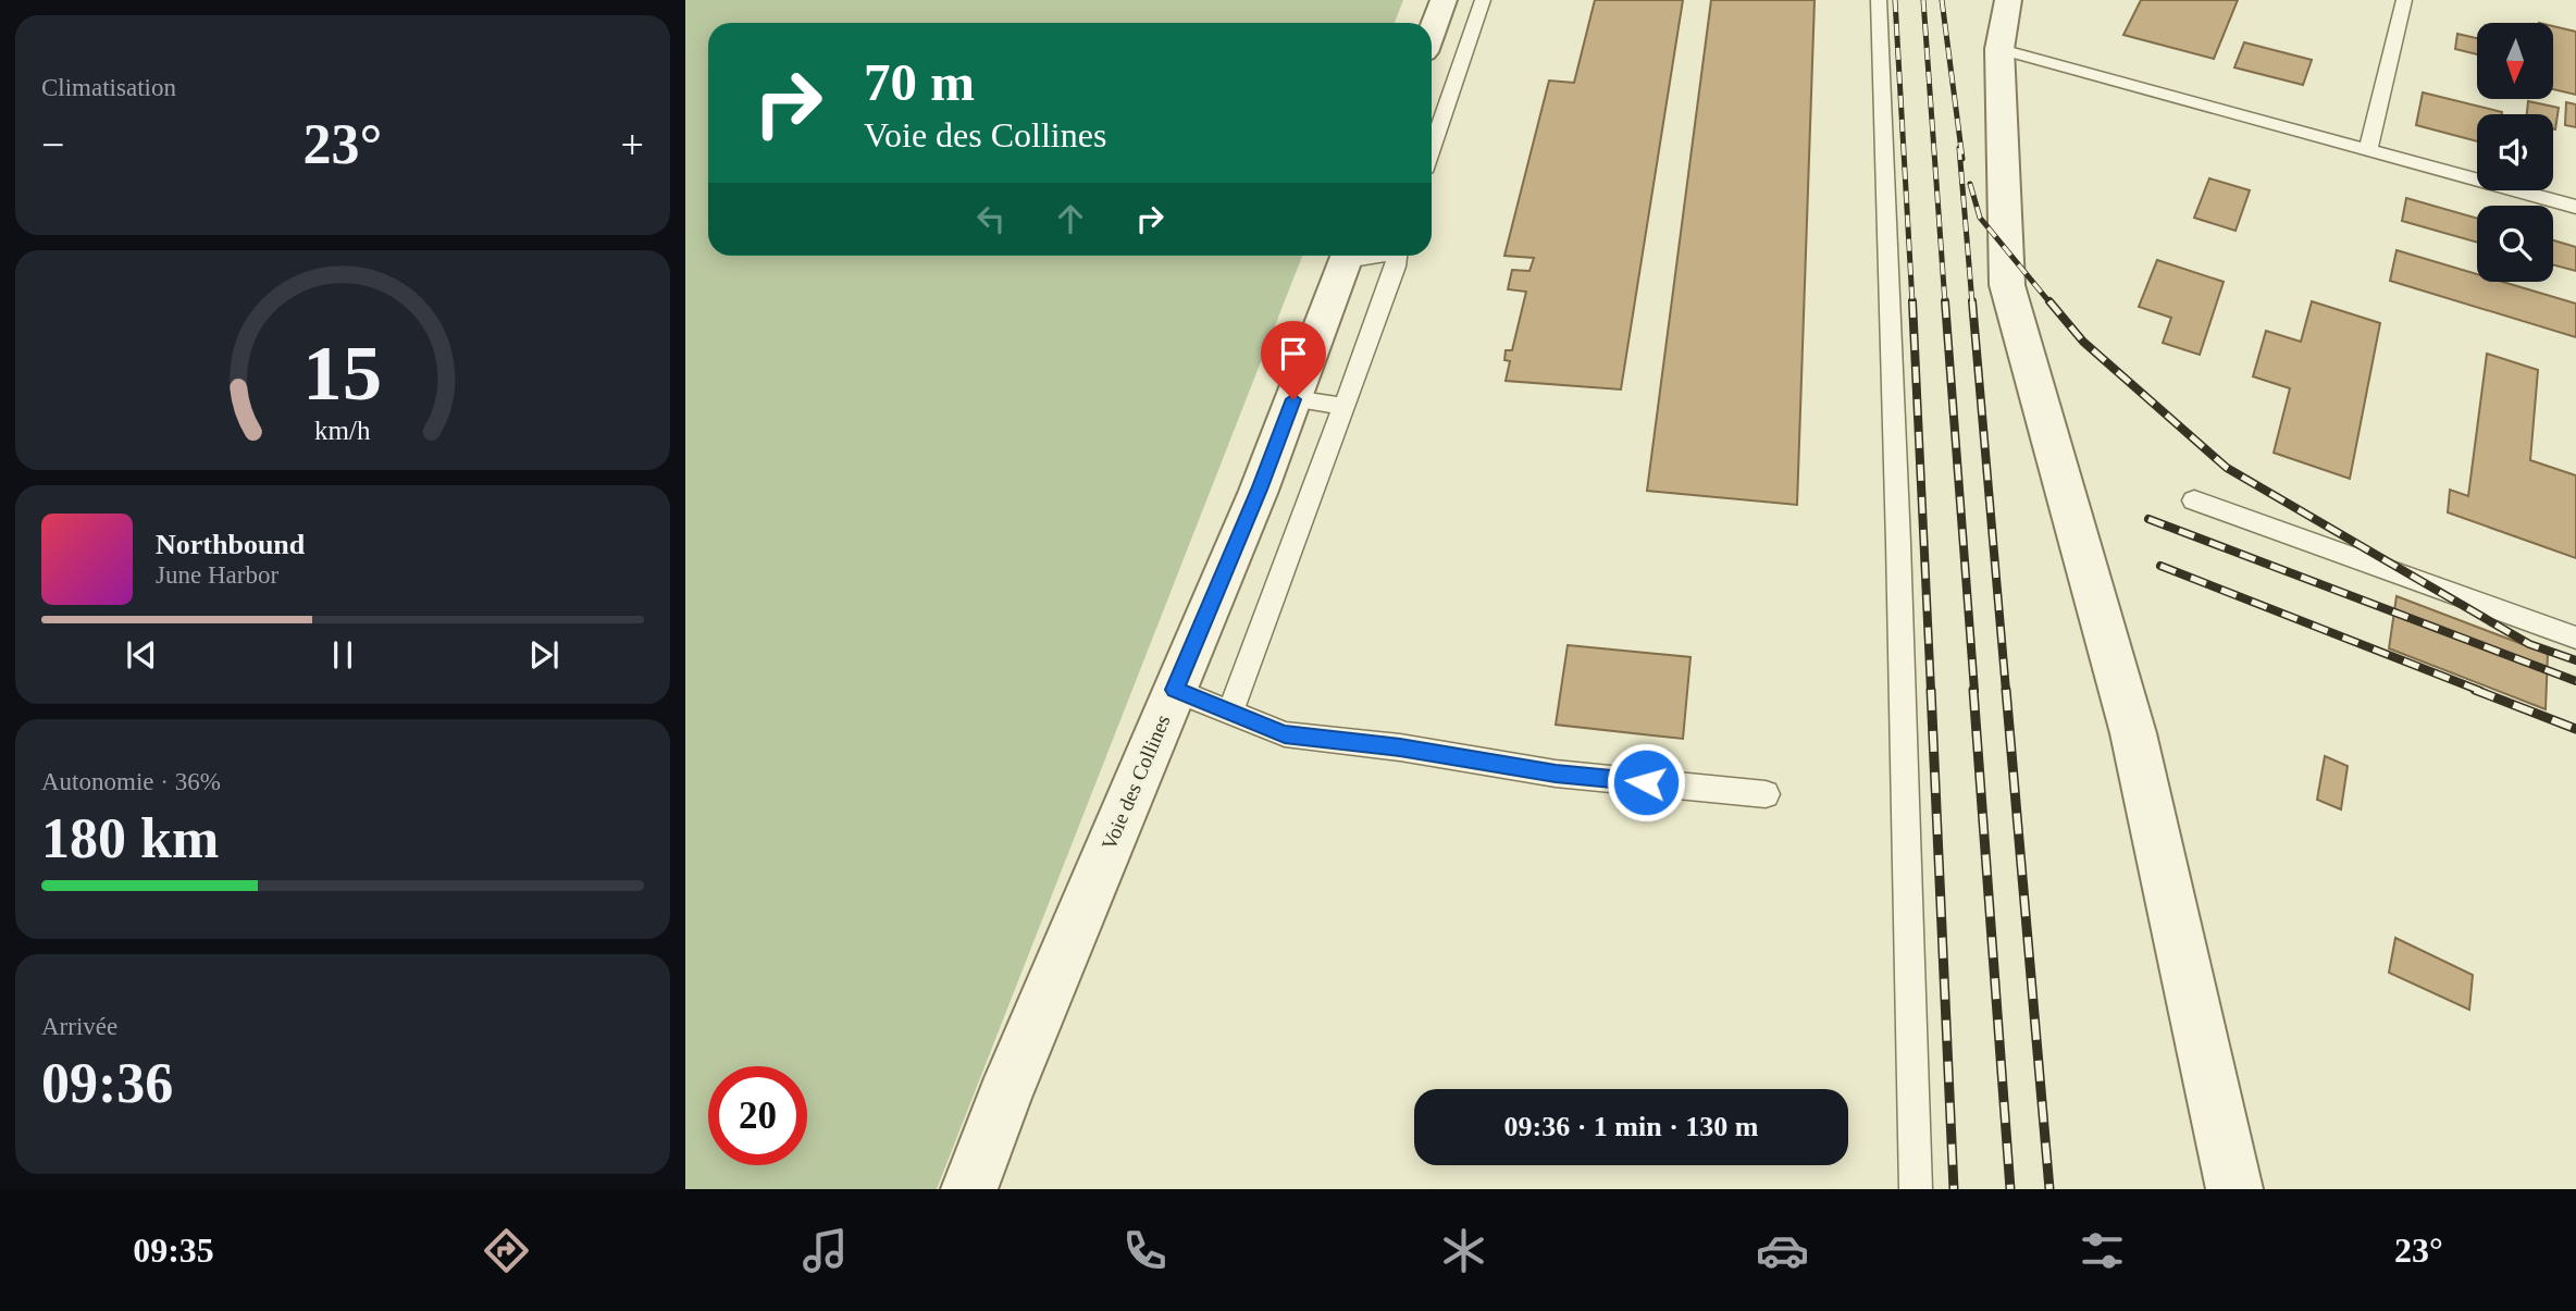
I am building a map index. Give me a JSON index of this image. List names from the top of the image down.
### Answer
{
  "streets": {
    "street": ["Voie des Collines"]
  },
  "north": "bottom",
  "page": {
    "tile": [
      "Climatisation",
      ["Autonomie · 36%", "180 km"],
      ["Arrivée", "09:36"]
    ],
    "turn": ["70 m", "Voie des Collines"],
    "heat": ["−", "23°", "+"],
    "song": ["Northbound", "June Harbor"],
    "limit": "20",
    "trip": "09:36 · 1 min · 130 m",
    "tabs": ["09:35", "23°"],
    "gauge": ["15", "km/h"]
  }
}
